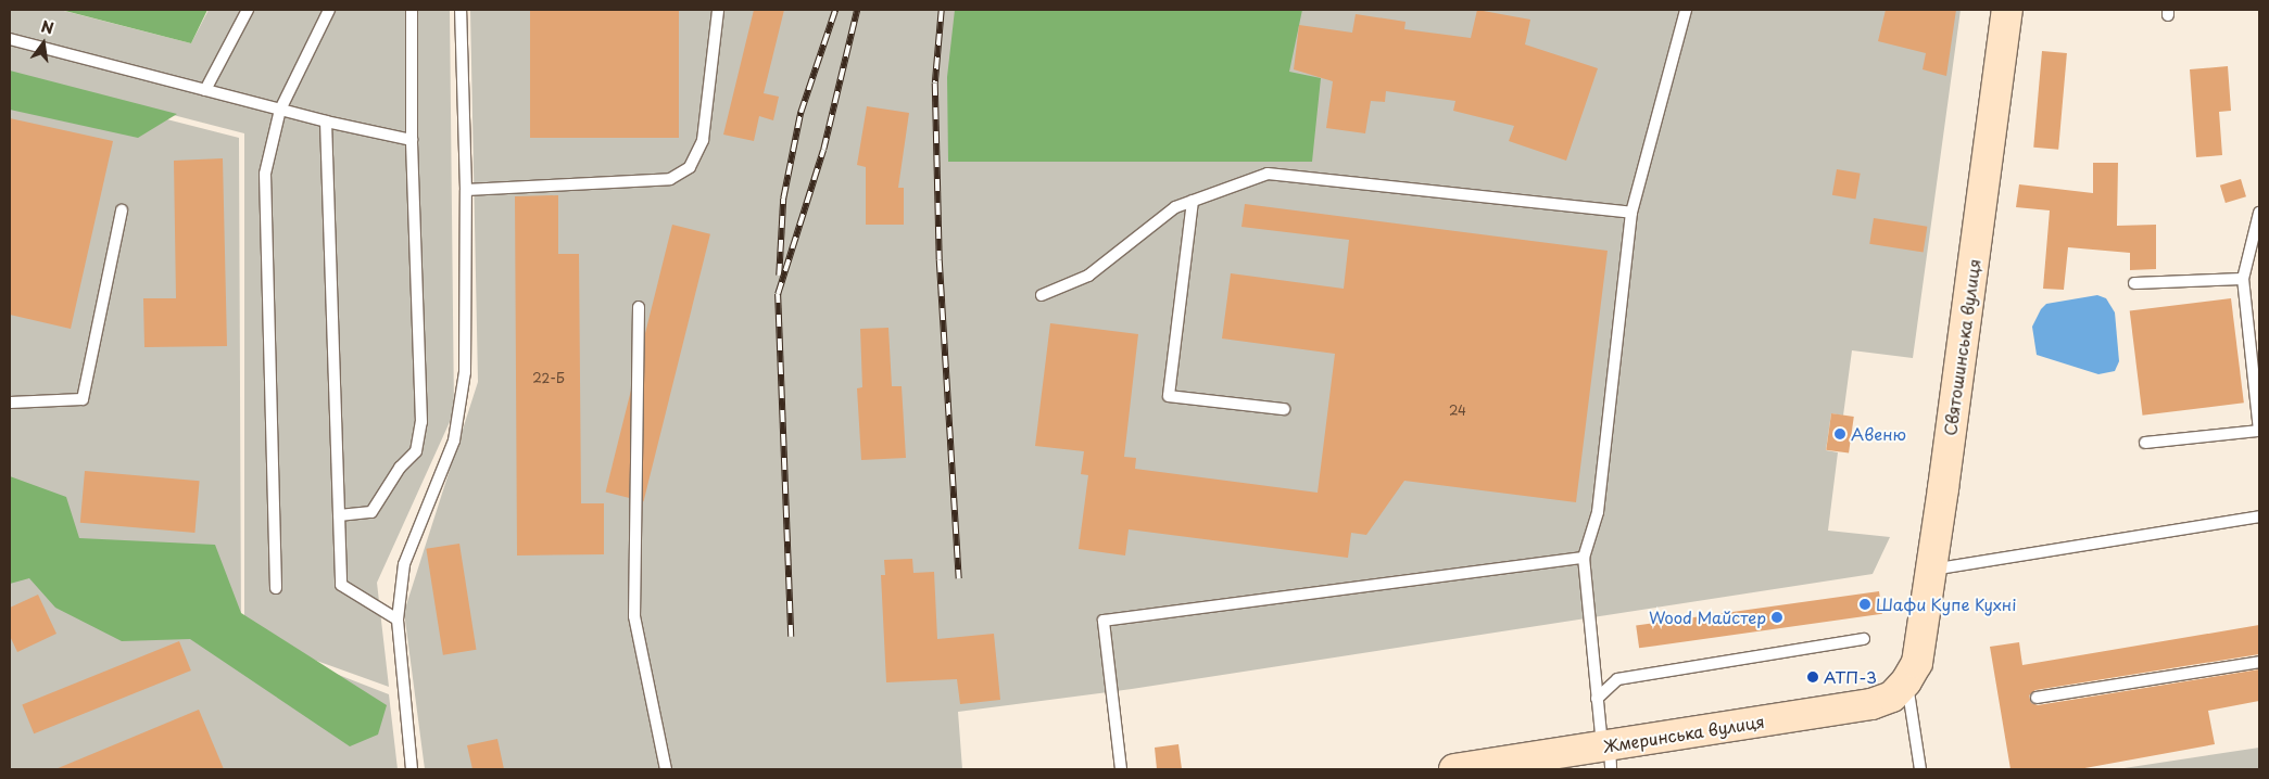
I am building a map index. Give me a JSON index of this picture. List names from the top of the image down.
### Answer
{
  "streets": {
    "main road": ["Святошинська вулиця", "Жмеринська вулиця"]
  },
  "crossings": [
    ["Святошинська вулиця", "Жмеринська вулиця"]
  ],
  "places": [
    "Авеню",
    "Шафи Купе Кухні",
    "Wood Майстер",
    "АТП-3"
  ],
  "house_numbers": ["22-Б", "24"],
  "north": "top"
}
